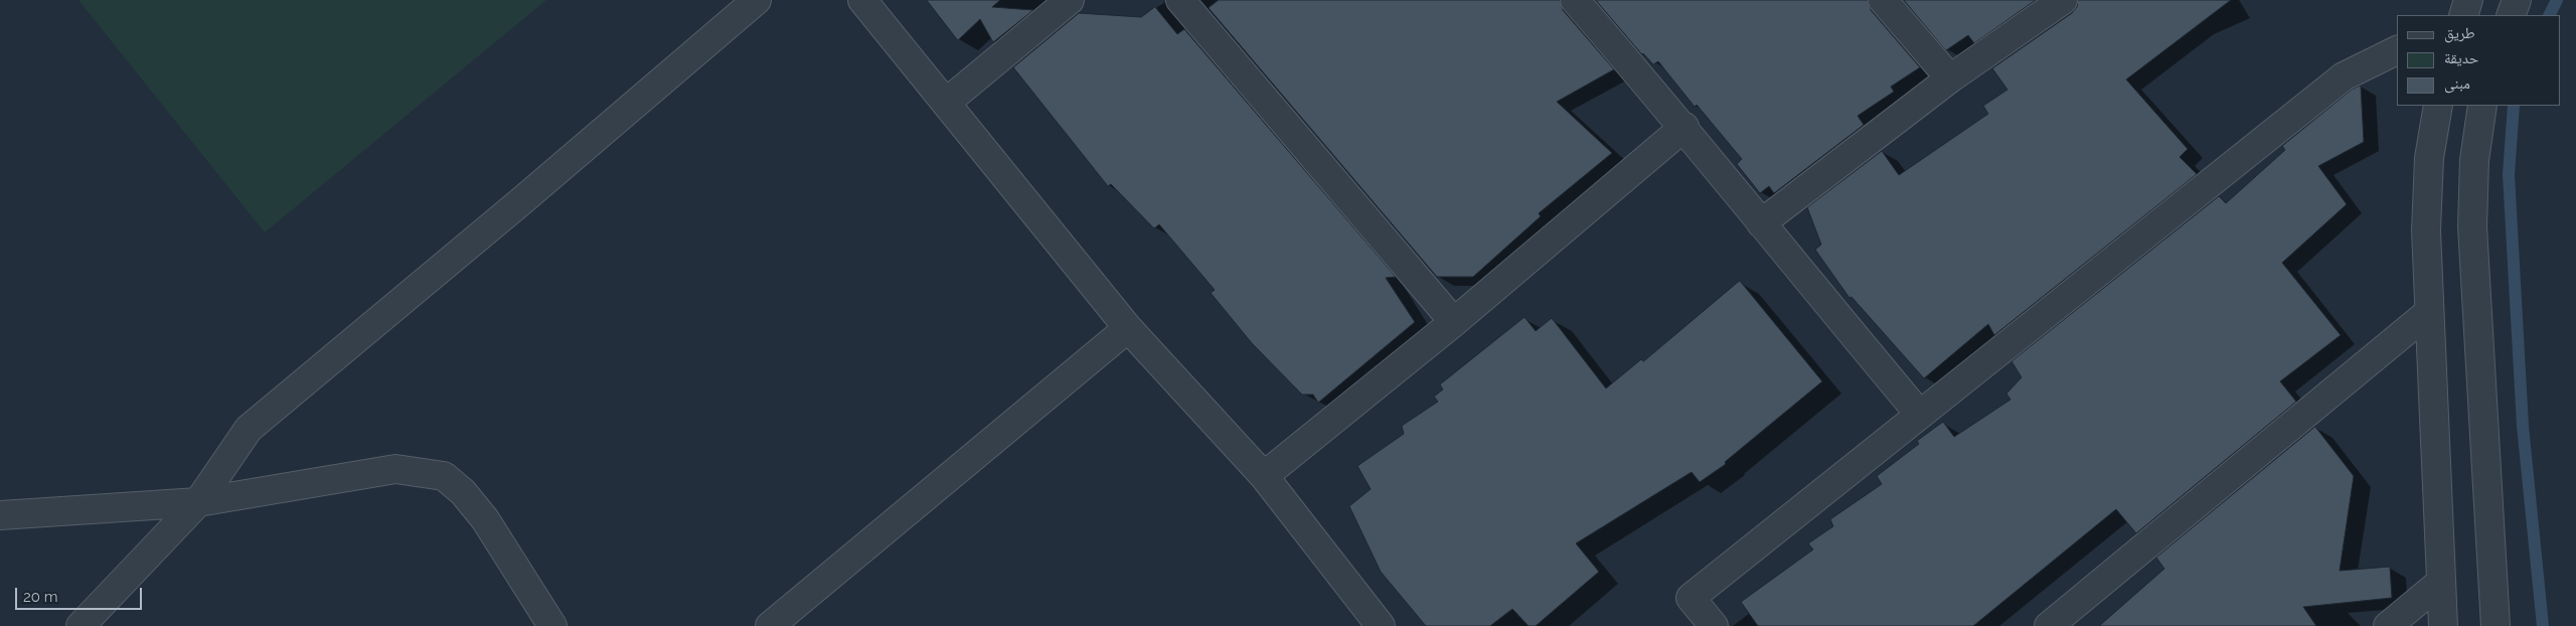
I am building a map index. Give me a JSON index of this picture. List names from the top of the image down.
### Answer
{
  "legend": ["طريق", "حديقة", "مبنى"],
  "scale_bar": "20 m"
}
